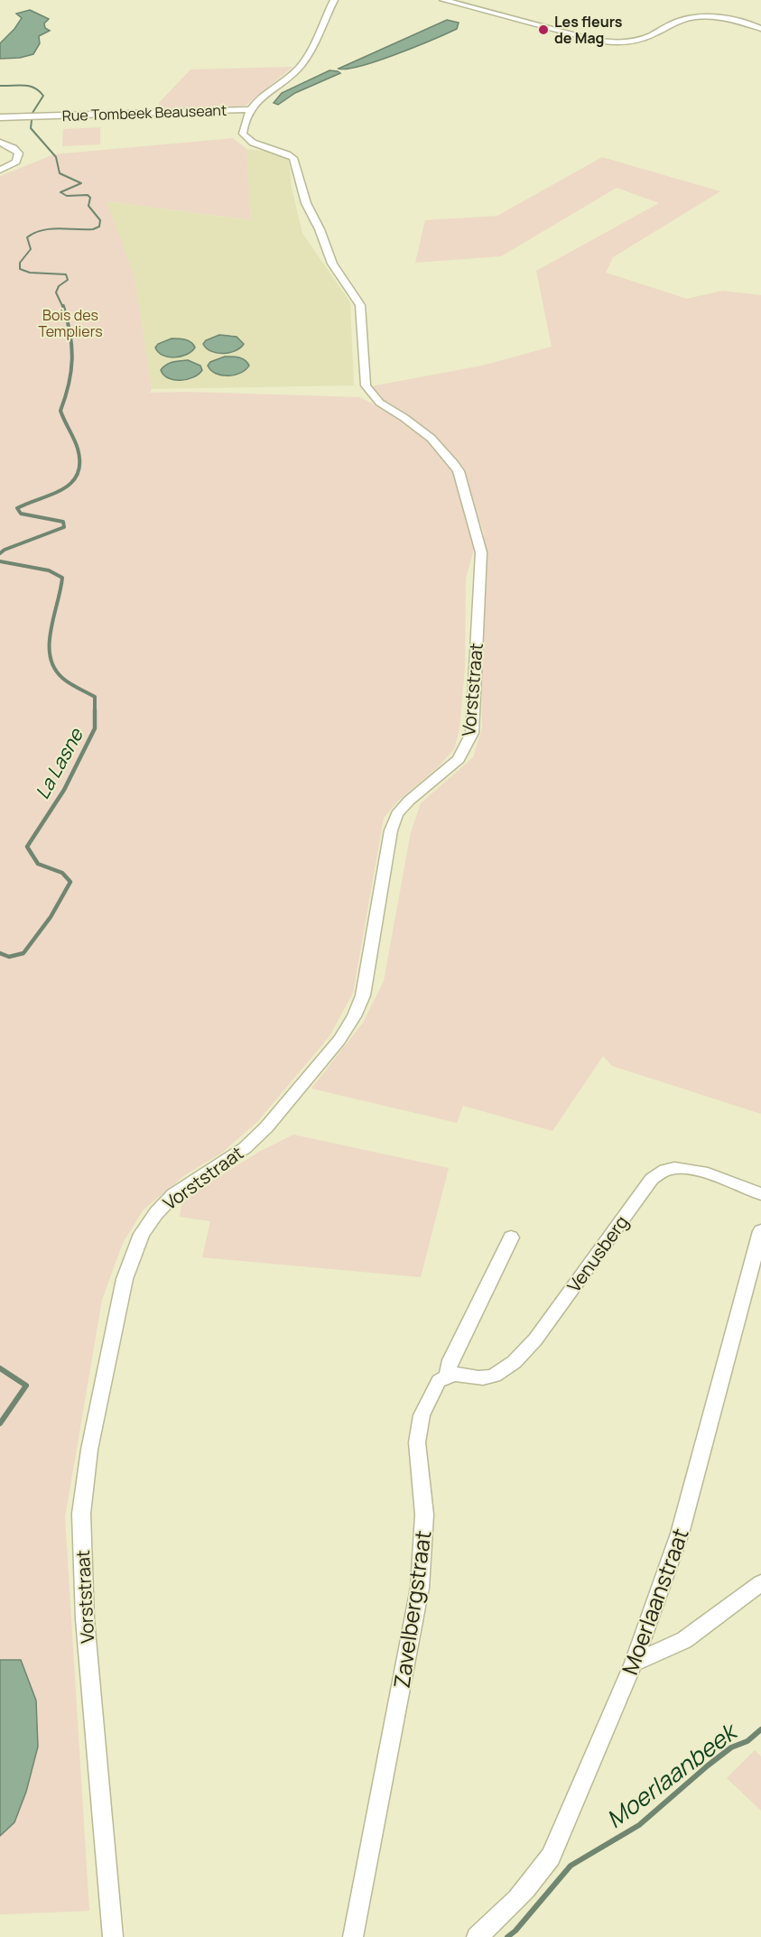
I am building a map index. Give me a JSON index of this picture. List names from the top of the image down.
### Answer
{
  "streets": {
    "street": [
      "Rue Tombeek Beauseant",
      "Vorststraat",
      "Venusberg",
      "Moerlaanstraat",
      "Zavelbergstraat"
    ]
  },
  "crossings": [
    ["Rue Tombeek Beauseant", "Vorststraat"],
    ["Venusberg", "Zavelbergstraat"]
  ],
  "water": ["La Lasne", "Moerlaanbeek"],
  "parks": ["Bois des Templiers"],
  "places": ["Les fleurs de Mag"]
}
